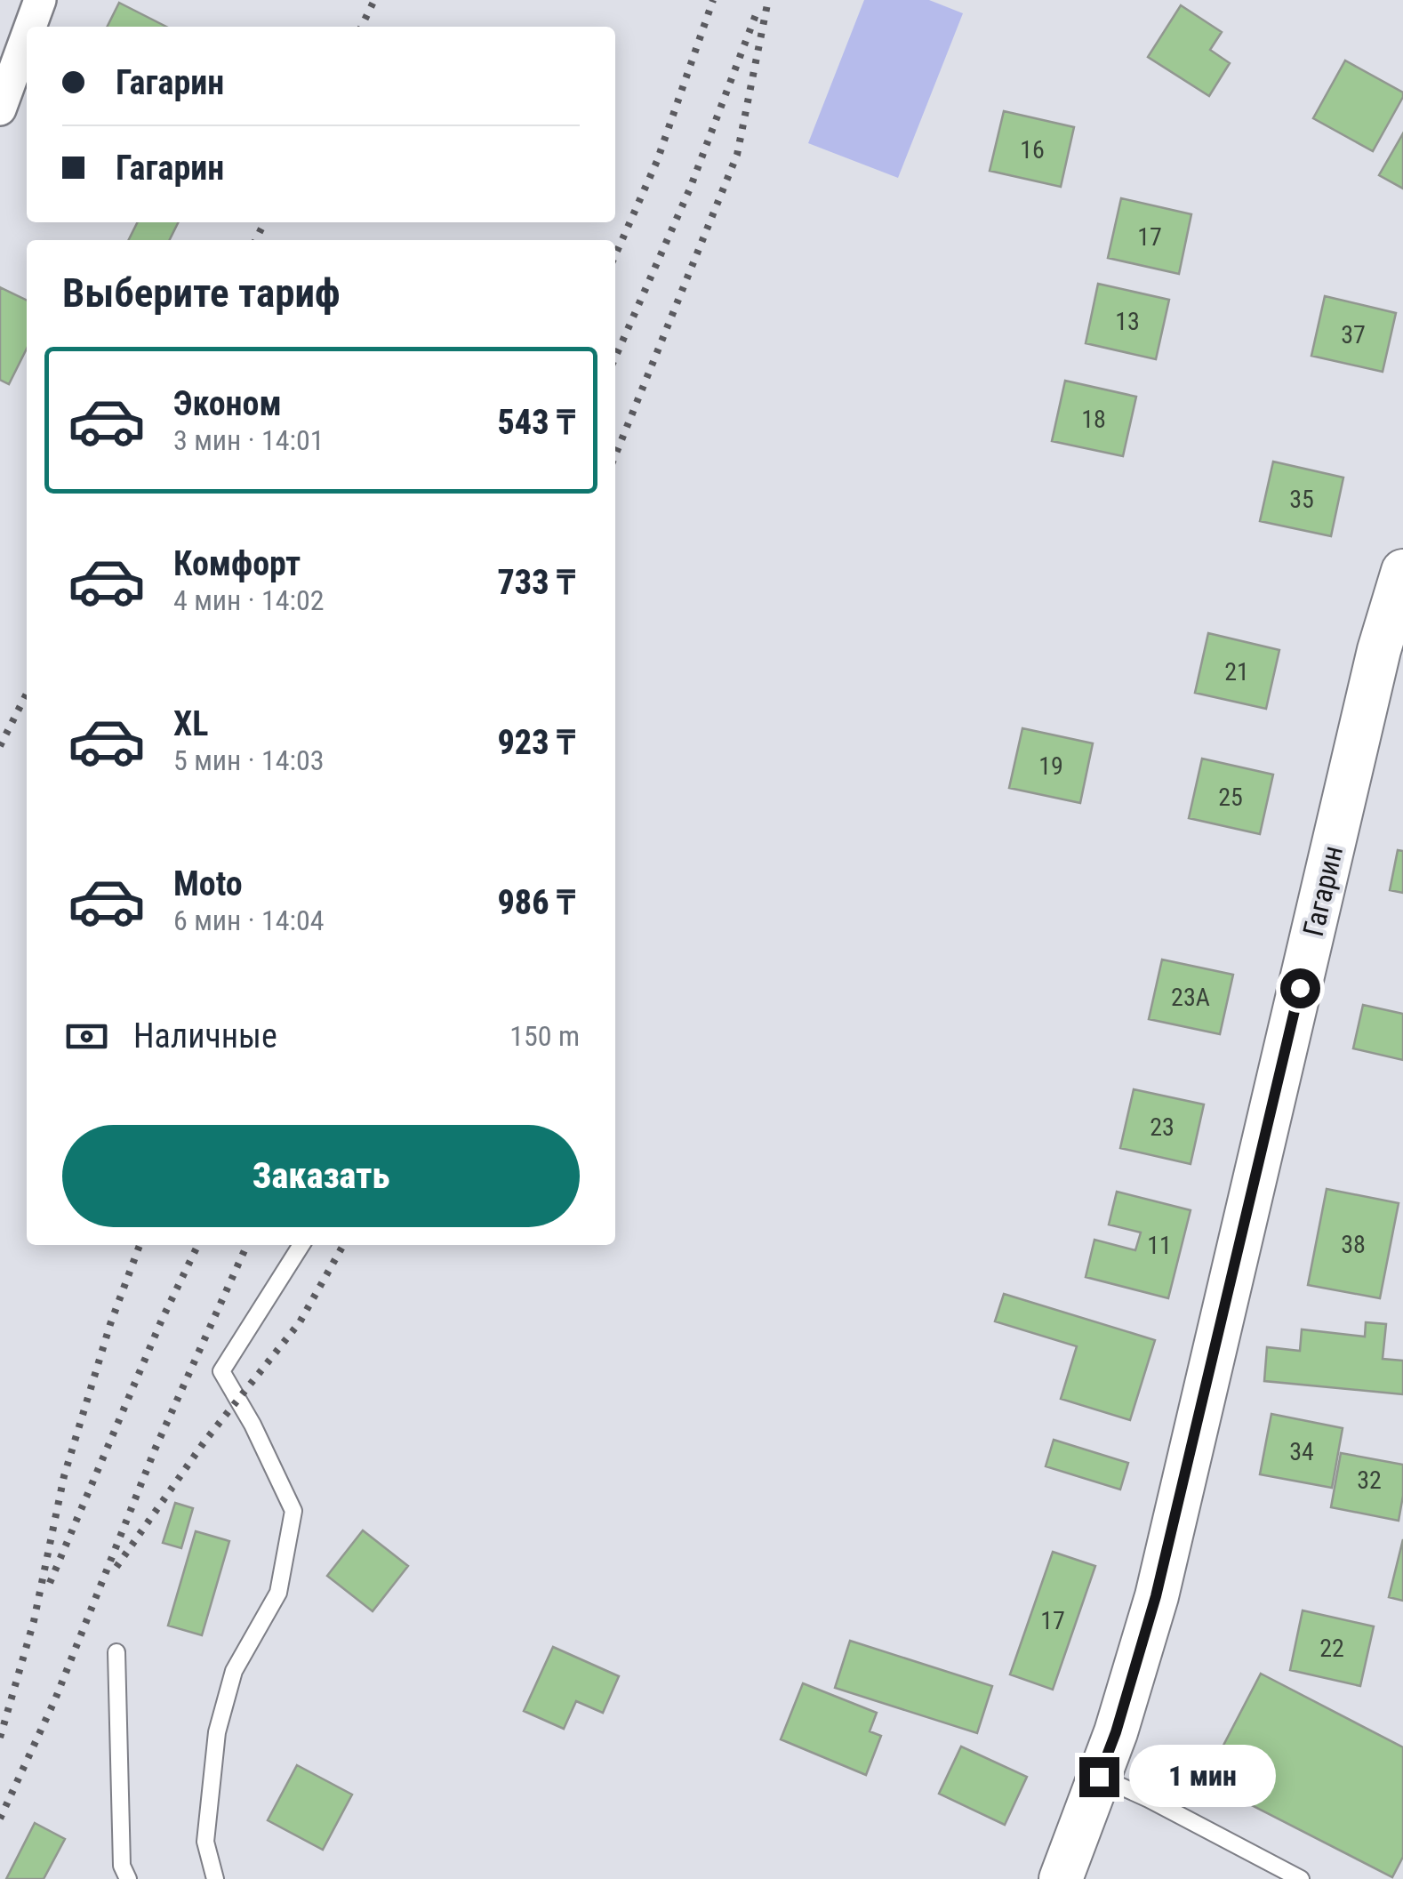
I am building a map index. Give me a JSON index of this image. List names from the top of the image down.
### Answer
{
  "streets": {
    "main road": ["Гагарин"]
  },
  "house_numbers": [
    "16",
    "17",
    "13",
    "37",
    "18",
    "35",
    "21",
    "19",
    "25",
    "23А",
    "23",
    "38",
    "11",
    "34",
    "32",
    "17",
    "22"
  ],
  "page": {
    "banner": ["Гагарин", "Гагарин"],
    "heading": "Выберите тариф",
    "list": [
      {
        "name": "Эконом",
        "note": "3 мин · 14:01",
        "value": "543 ₸"
      },
      {
        "name": "Комфорт",
        "note": "4 мин · 14:02",
        "value": "733 ₸"
      },
      {
        "name": "XL",
        "note": "5 мин · 14:03",
        "value": "923 ₸"
      },
      {
        "name": "Moto",
        "note": "6 мин · 14:04",
        "value": "986 ₸"
      }
    ],
    "pay": ["Наличные", "150 m"],
    "buttons": "Заказать",
    "bubble": "1 мин"
  }
}
